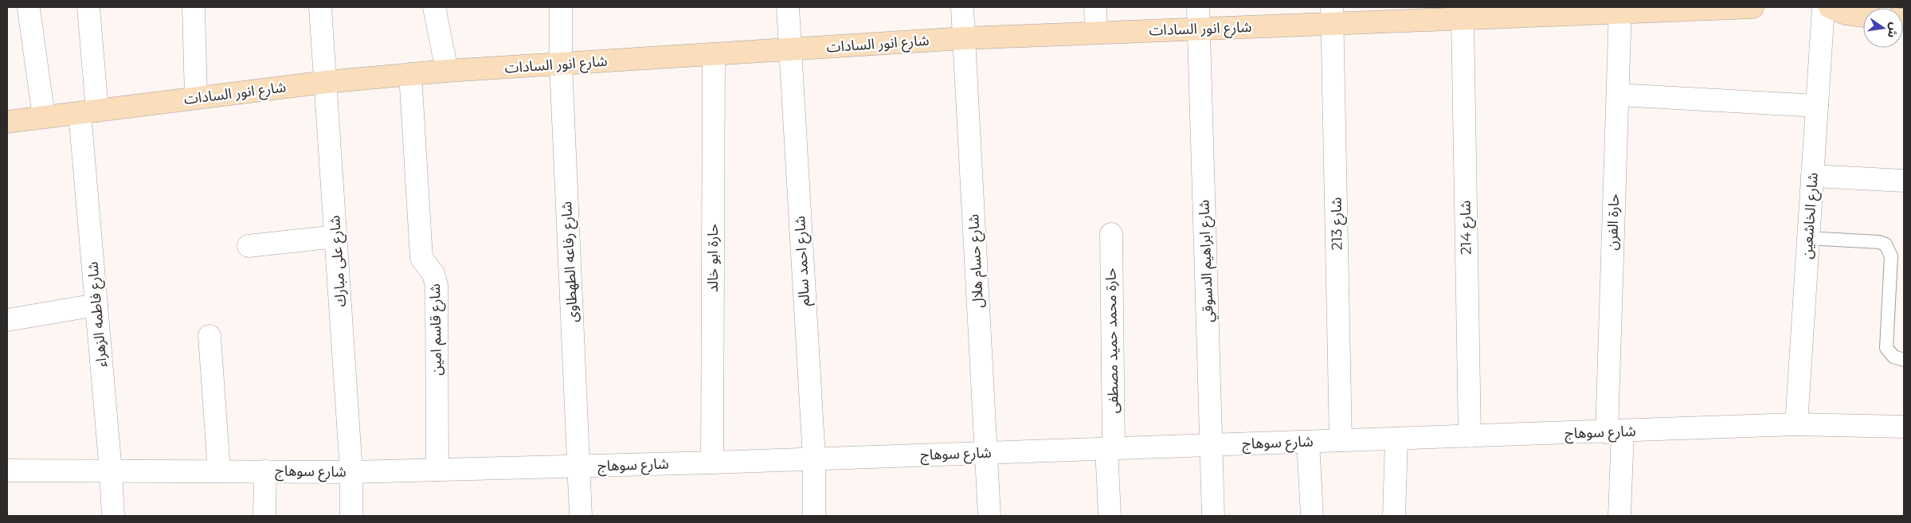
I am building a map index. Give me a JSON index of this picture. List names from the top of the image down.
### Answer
{
  "streets": {
    "street": [
      "شارع انور السادات",
      "شارع الخاشعين",
      "حارة الفرن",
      "شارع 213",
      "شارع 214",
      "حارة ابو خالد",
      "شارع على مبارك",
      "شارع احمد سالم",
      "شارع حسام هلال",
      "شارع ابراهيم الدسوقي",
      "شارع رفاعه الطهطاوى",
      "شارع فاطمه الزهراء",
      "شارع قاسم امين",
      "حارة محمد حميد مصطفى",
      "شارع سوهاج"
    ]
  },
  "crossings": [
    ["شارع انور السادات", "حارة الفرن"],
    ["شارع انور السادات", "شارع 213"],
    ["شارع انور السادات", "شارع 214"],
    ["شارع انور السادات", "حارة ابو خالد"],
    ["شارع انور السادات", "شارع على مبارك"],
    ["شارع انور السادات", "شارع احمد سالم"],
    ["شارع انور السادات", "شارع حسام هلال"],
    ["شارع انور السادات", "شارع ابراهيم الدسوقي"],
    ["شارع انور السادات", "شارع رفاعه الطهطاوى"],
    ["شارع انور السادات", "شارع فاطمه الزهراء"],
    ["شارع انور السادات", "شارع قاسم امين"],
    ["شارع الخاشعين", "شارع سوهاج"],
    ["حارة الفرن", "شارع سوهاج"],
    ["شارع 213", "شارع سوهاج"],
    ["شارع 214", "شارع سوهاج"],
    ["حارة ابو خالد", "شارع سوهاج"],
    ["شارع على مبارك", "شارع سوهاج"],
    ["شارع احمد سالم", "شارع سوهاج"],
    ["شارع حسام هلال", "شارع سوهاج"],
    ["شارع ابراهيم الدسوقي", "شارع سوهاج"],
    ["شارع رفاعه الطهطاوى", "شارع سوهاج"],
    ["شارع فاطمه الزهراء", "شارع سوهاج"],
    ["شارع قاسم امين", "شارع سوهاج"],
    ["حارة محمد حميد مصطفى", "شارع سوهاج"]
  ],
  "north": "right"
}
